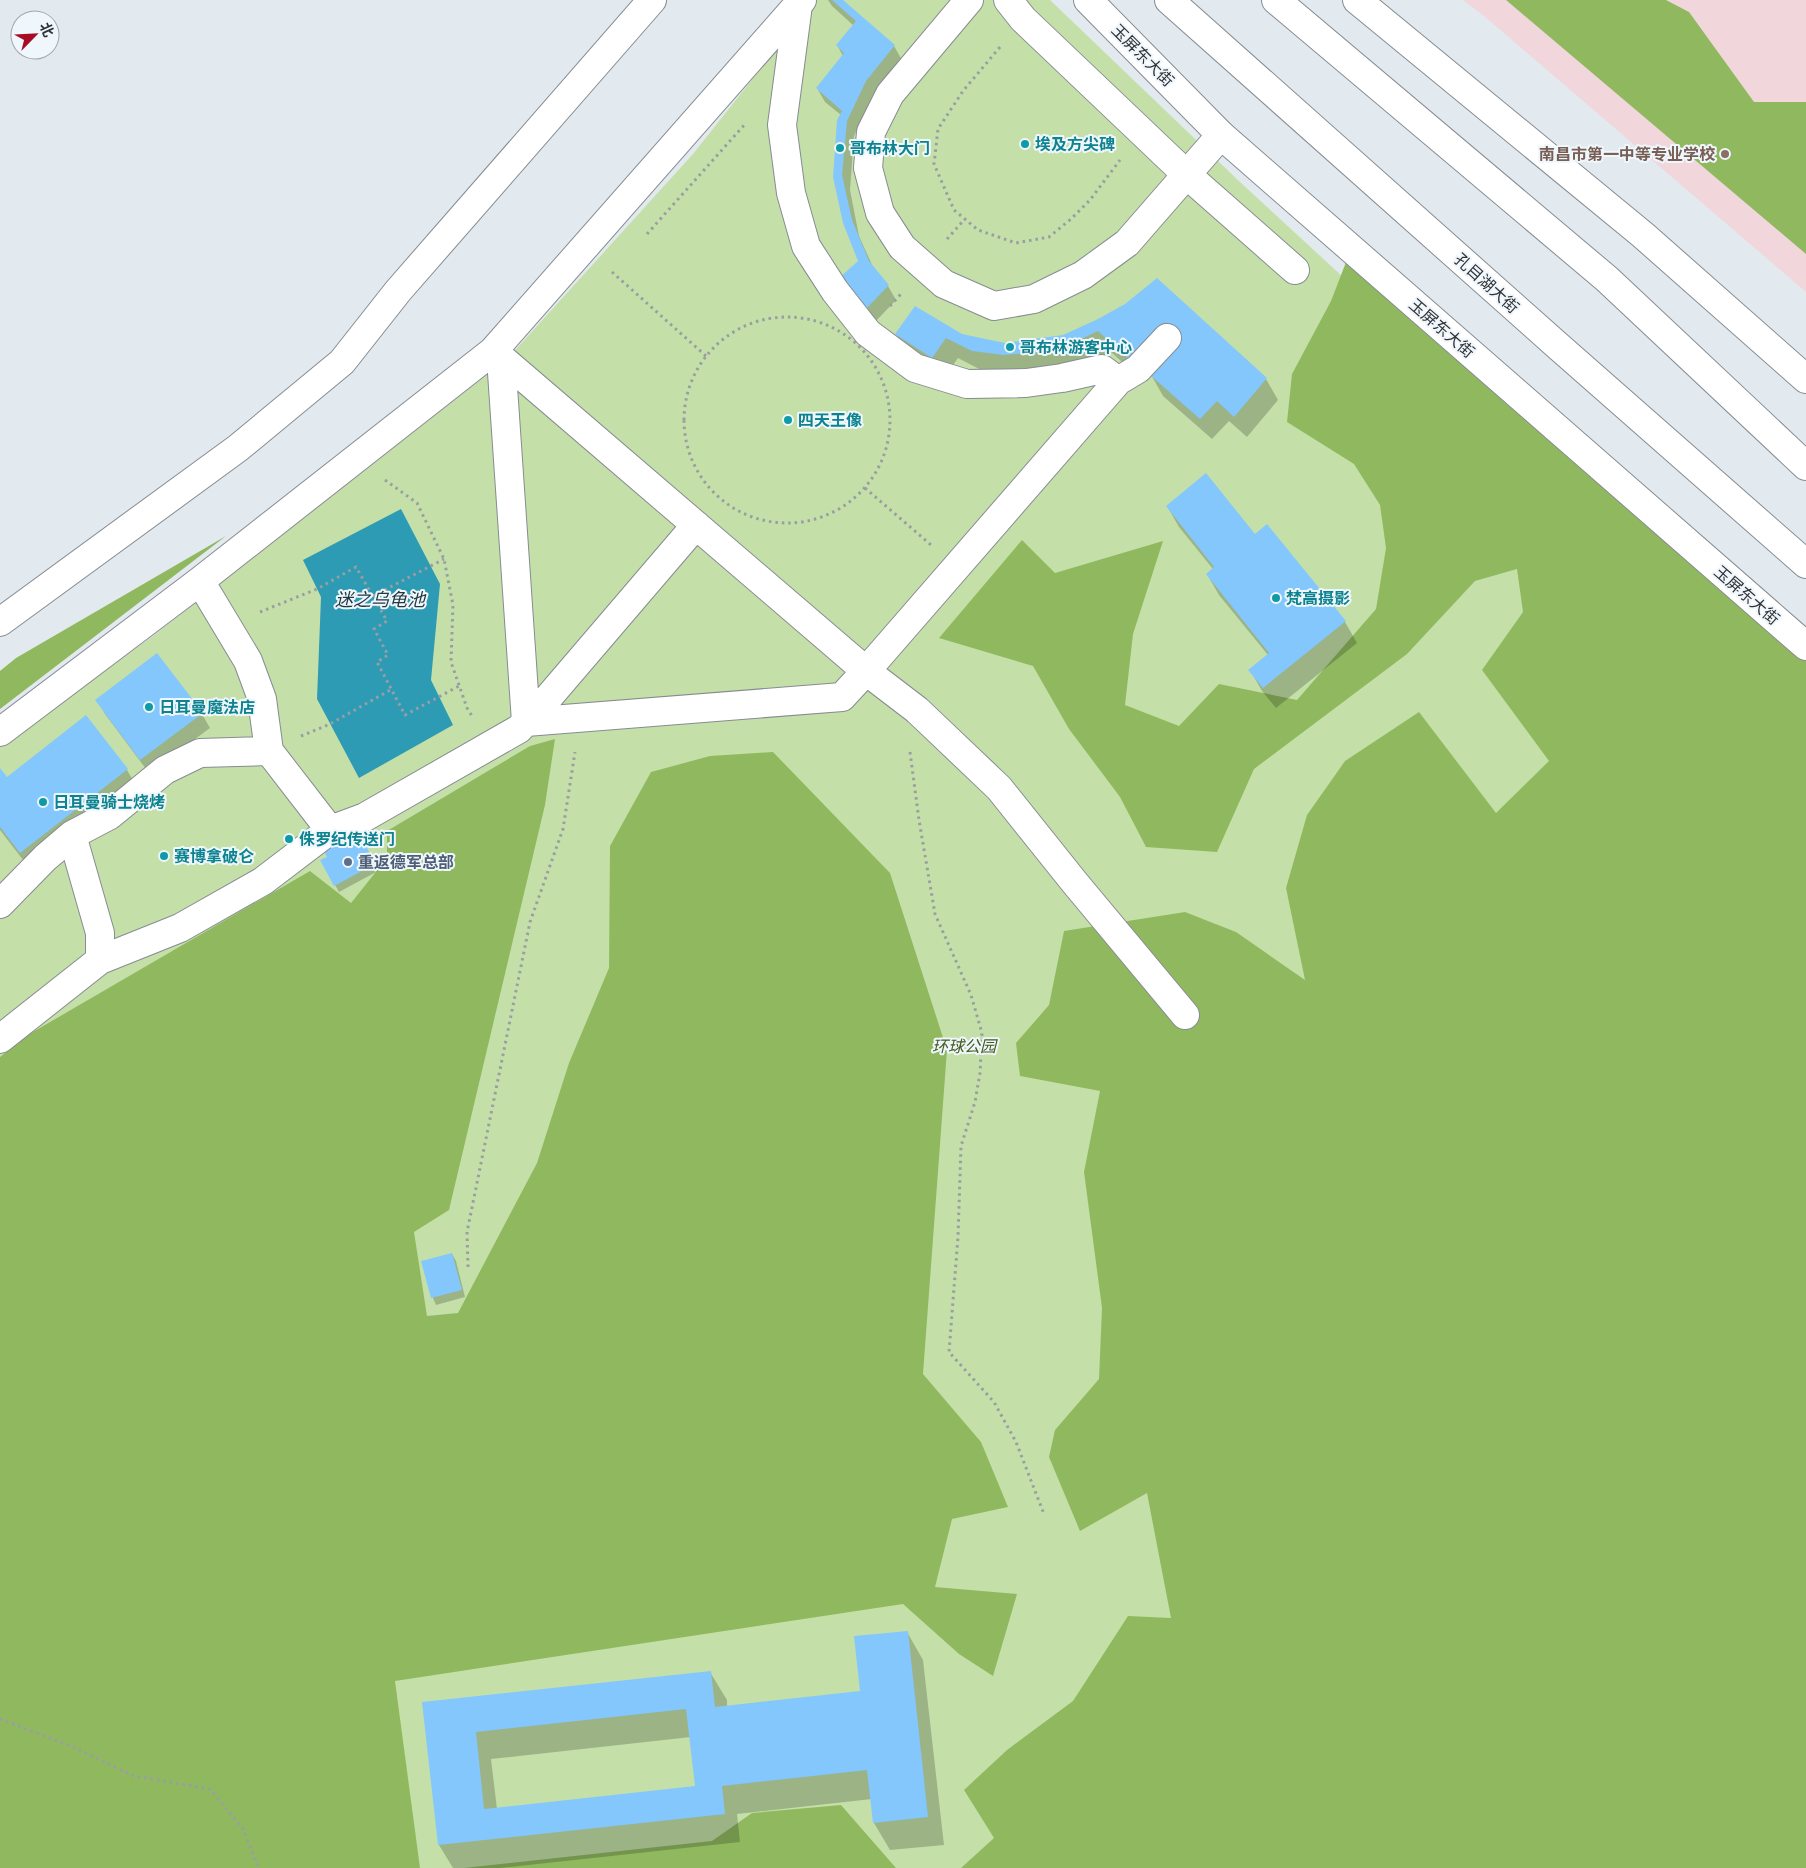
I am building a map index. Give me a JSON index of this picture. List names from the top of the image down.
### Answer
{
  "streets": {
    "main road": ["玉屏东大街", "孔目湖大街"]
  },
  "water": ["迷之乌龟池"],
  "parks": ["环球公园"],
  "places": [
    "埃及方尖碑",
    "哥布林大门",
    "南昌市第一中等专业学校",
    "哥布林游客中心",
    "四天王像",
    "梵高摄影",
    "日耳曼魔法店",
    "日耳曼骑士烧烤",
    "侏罗纪传送门",
    "赛博拿破仑",
    "重返德军总部"
  ],
  "north": "top right"
}
